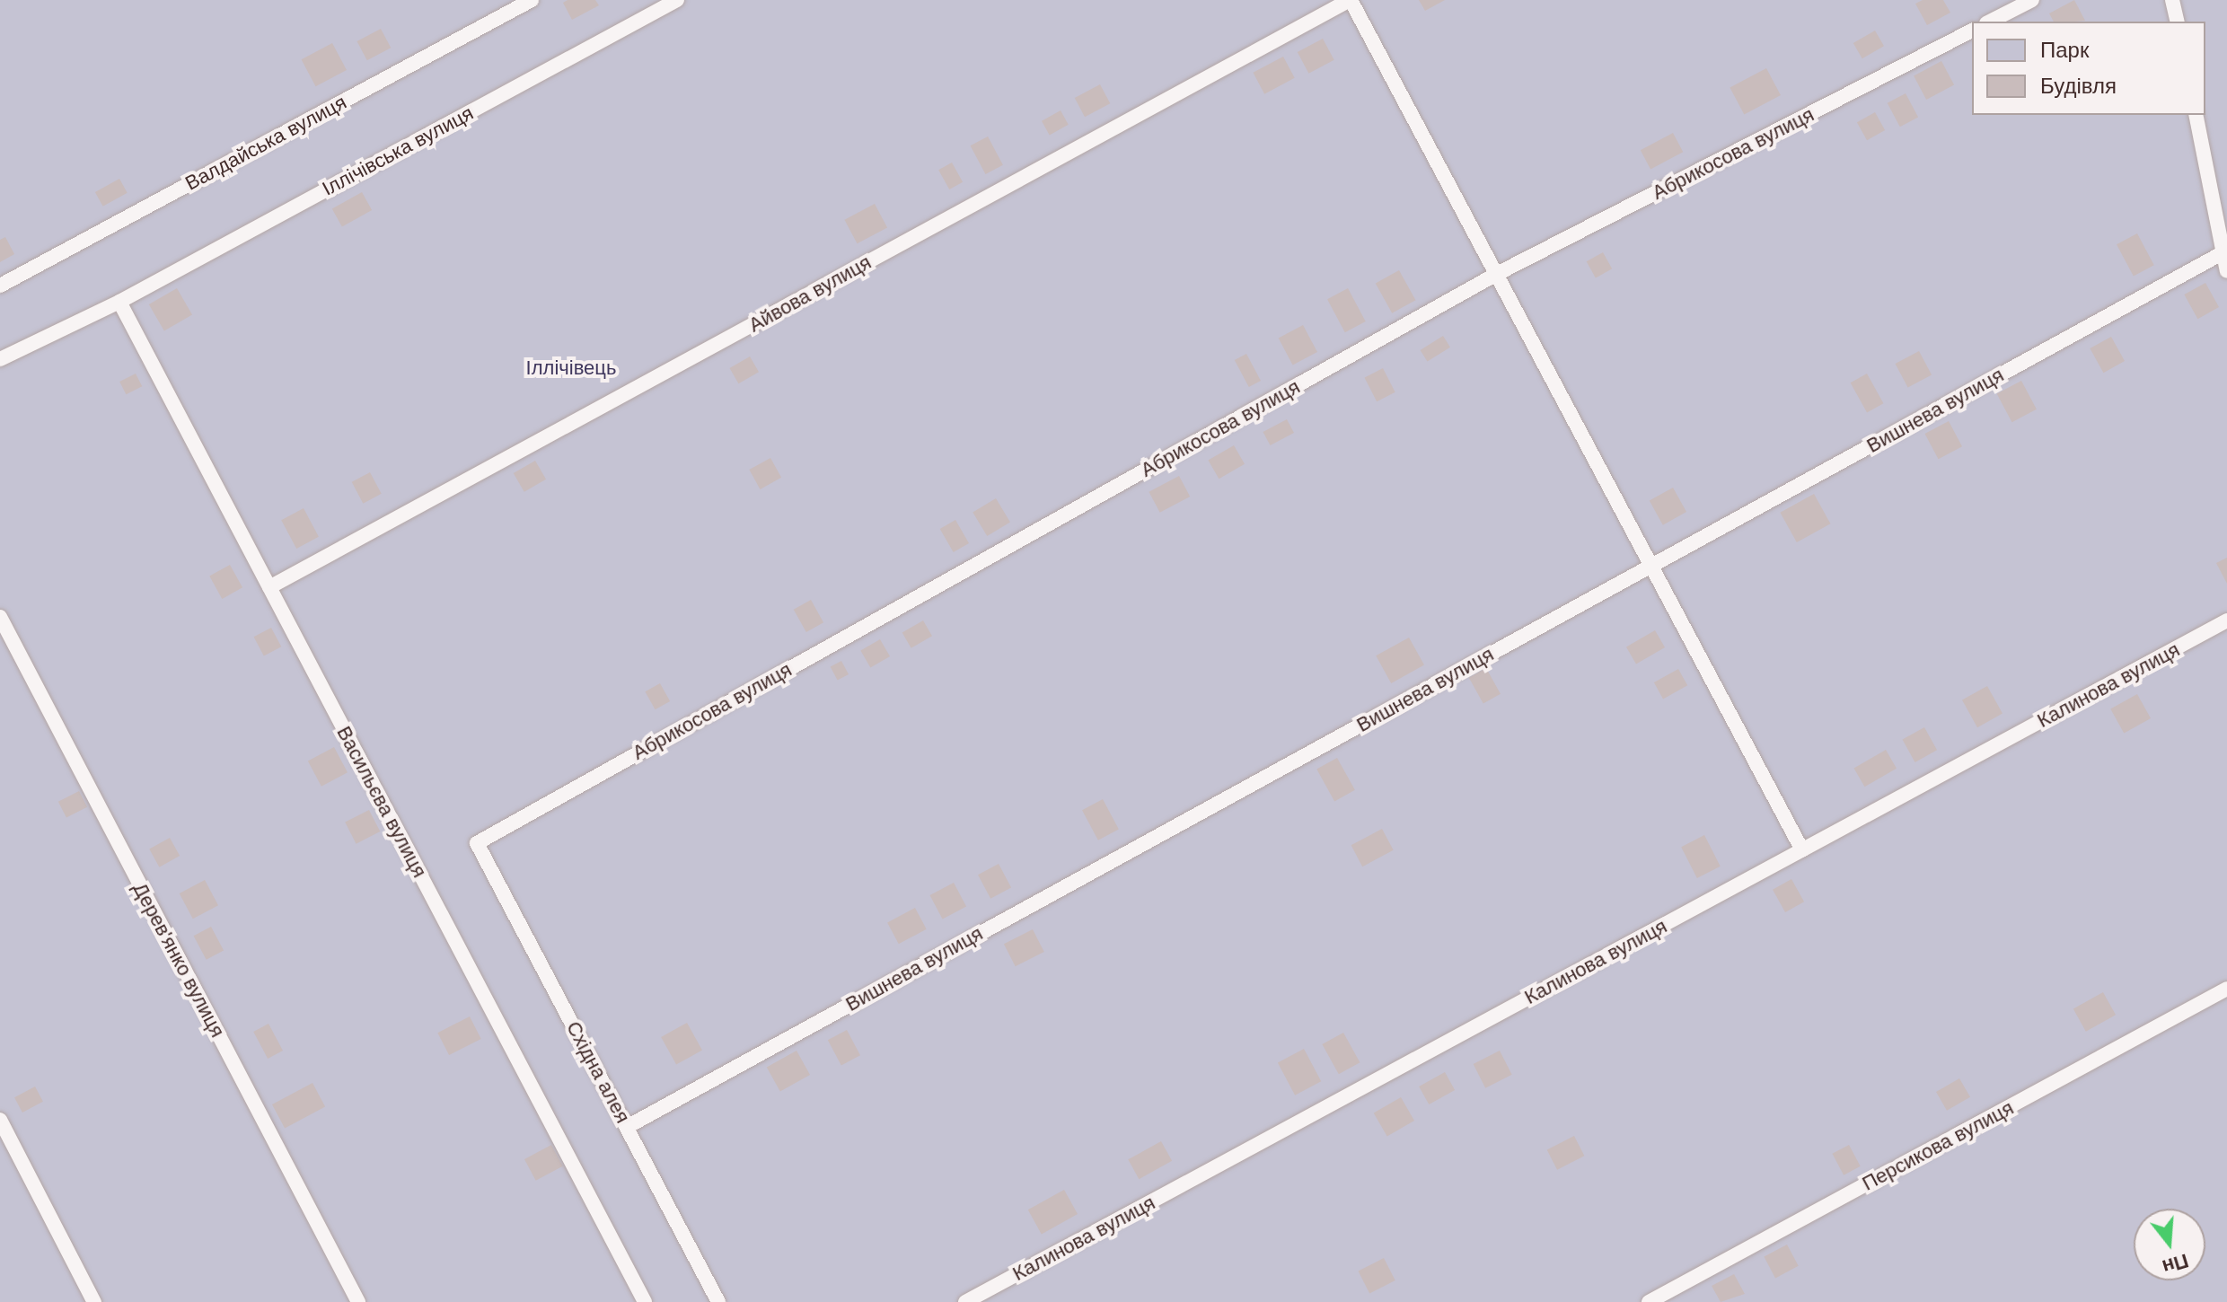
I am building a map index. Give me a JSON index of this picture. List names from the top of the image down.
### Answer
{
  "streets": {
    "lane": [
      "Валдайська вулиця",
      "Іллічівська вулиця",
      "Абрикосова вулиця",
      "Айвова вулиця",
      "Вишнева вулиця",
      "Калинова вулиця",
      "Васильєва вулиця",
      "Дерев'янко вулиця",
      "Східна алея",
      "Персикова вулиця"
    ]
  },
  "crossings": [
    ["Іллічівська вулиця", "Васильєва вулиця"],
    ["Абрикосова вулиця", "Східна алея"],
    ["Айвова вулиця", "Васильєва вулиця"],
    ["Вишнева вулиця", "Східна алея"]
  ],
  "parks": ["Іллічівець"],
  "legend": ["Парк", "Будівля"],
  "north": "bottom"
}
